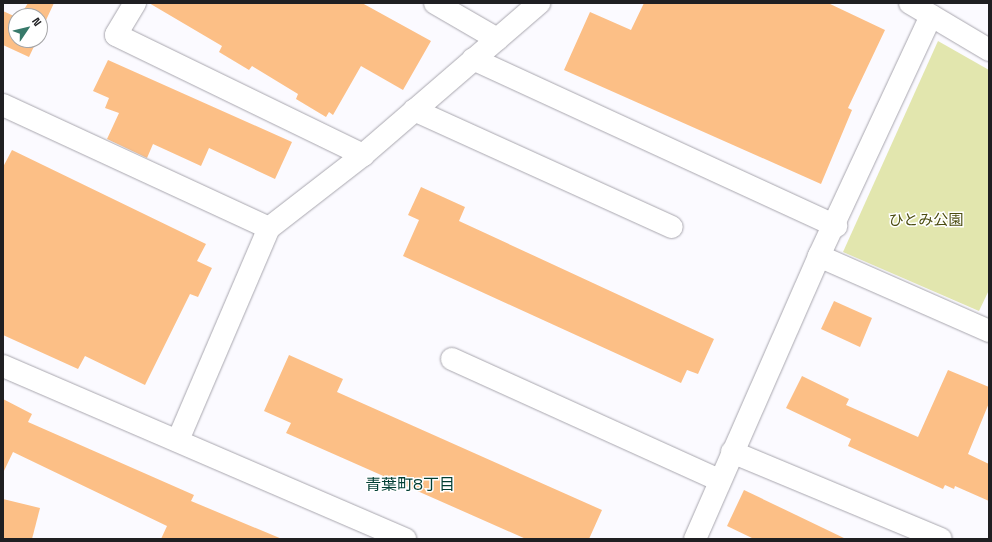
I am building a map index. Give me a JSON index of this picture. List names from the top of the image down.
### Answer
{
  "districts": ["青葉町8丁目"],
  "parks": ["ひとみ公園"],
  "north": "top right"
}
